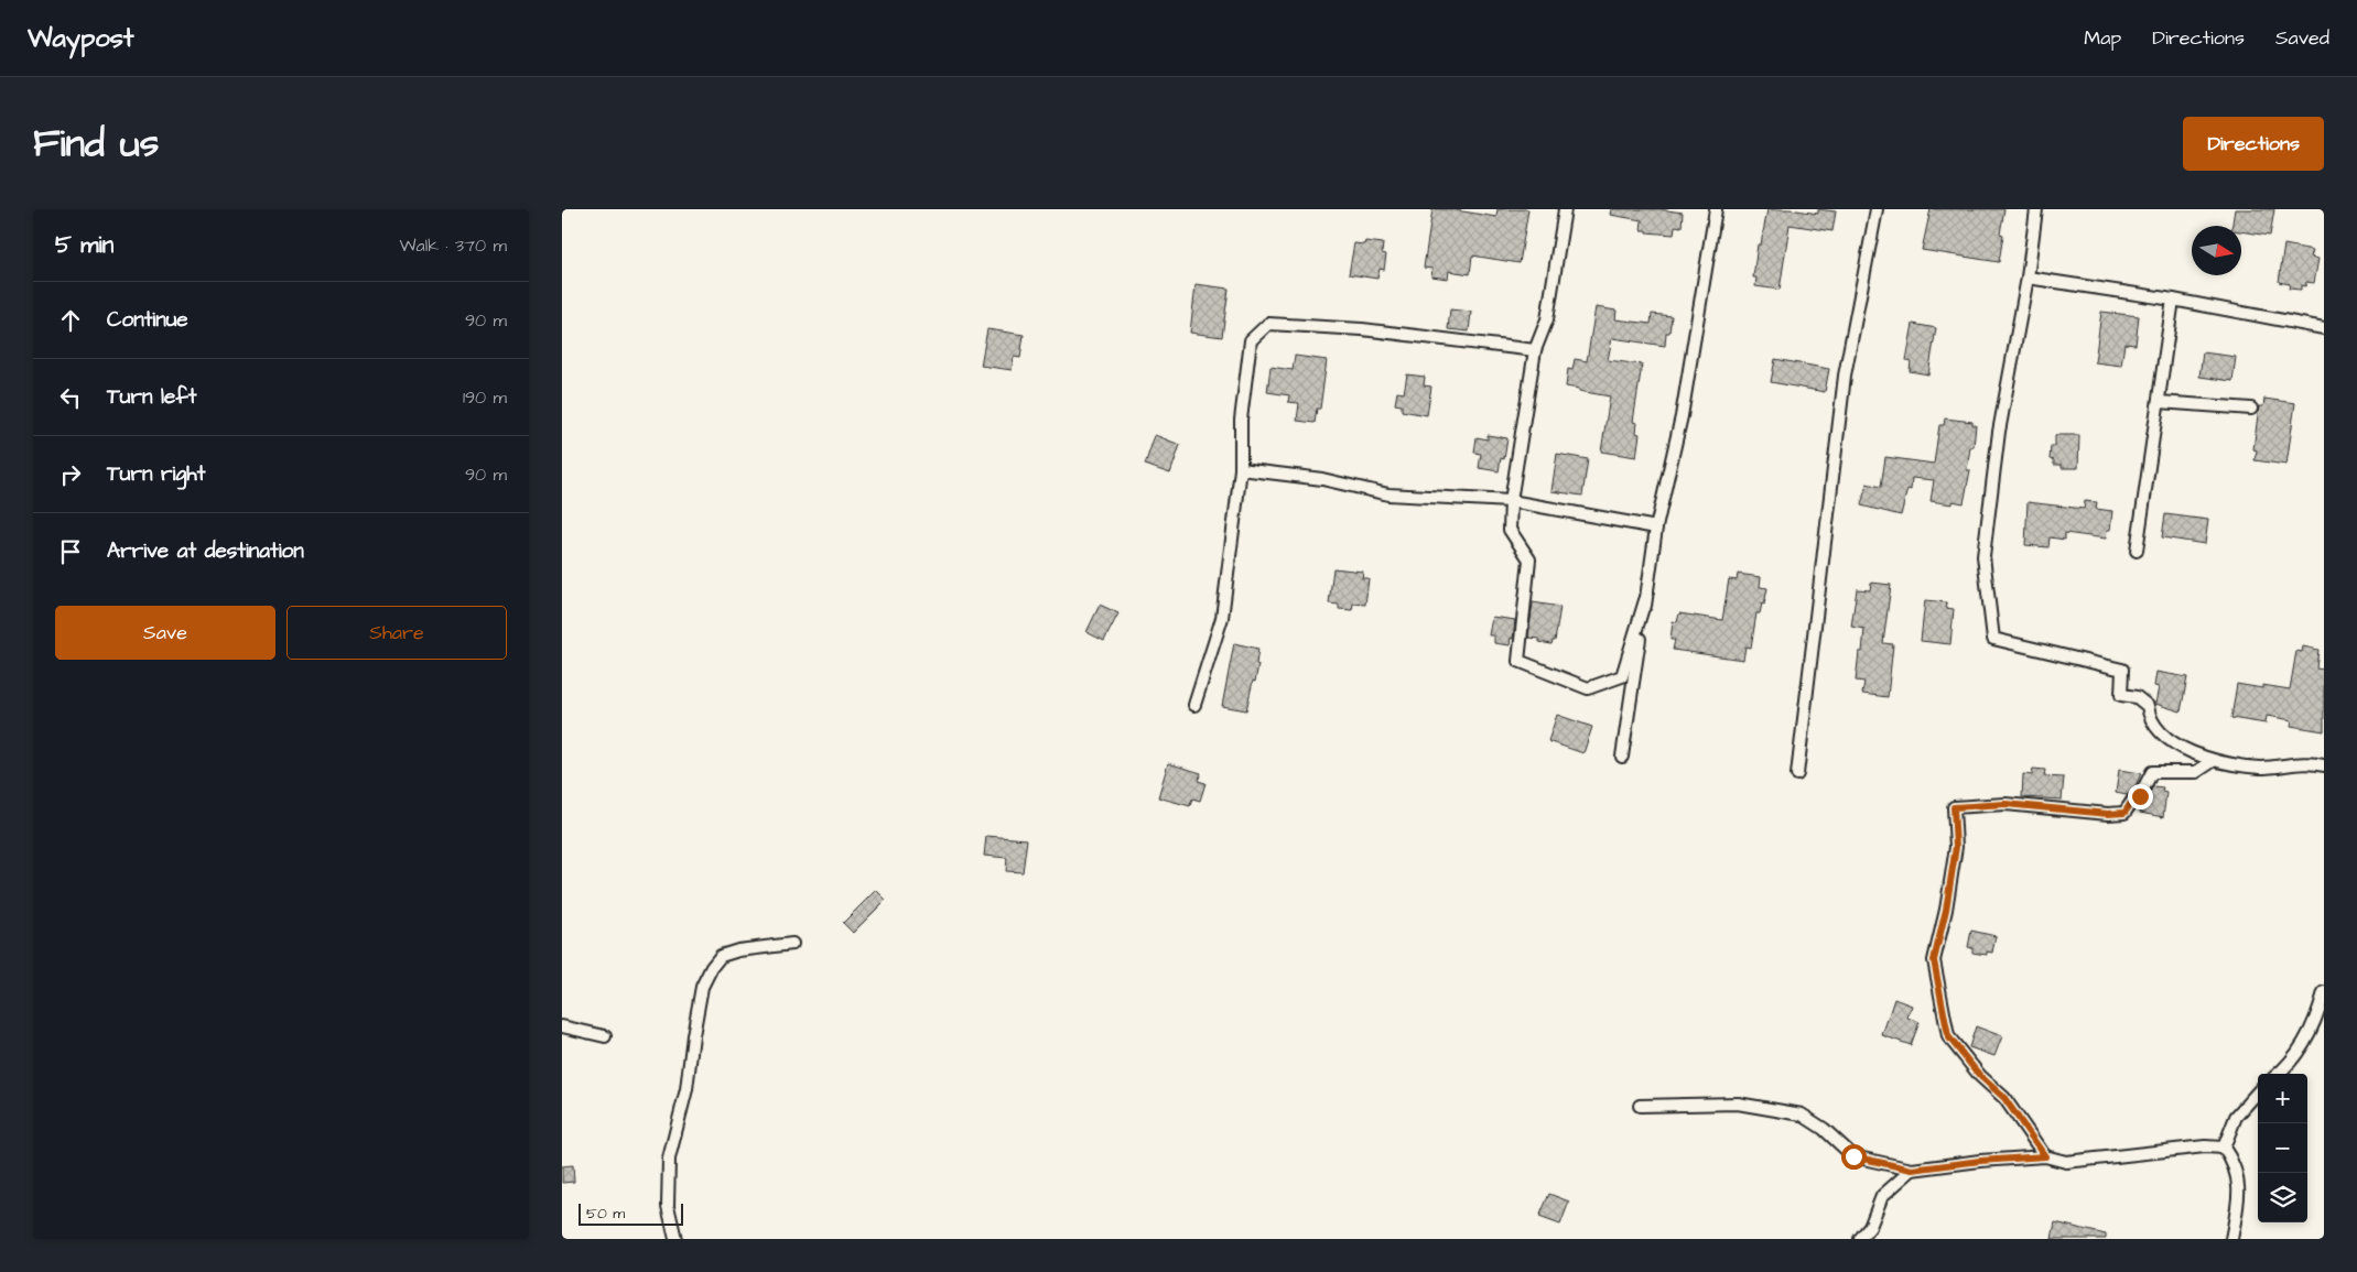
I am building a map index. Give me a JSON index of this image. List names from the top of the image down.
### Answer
{
  "scale_bar": "50 m",
  "north": "right",
  "page": {
    "header": "Waypost",
    "nav": ["Map", "Directions", "Saved"],
    "title": "Find us",
    "buttons": [
      "Directions",
      ["Save", "Share"]
    ],
    "heading": ["5 min", "Walk · 370 m"],
    "list": [
      ["Continue", "90 m"],
      ["Turn left", "190 m"],
      ["Turn right", "90 m"],
      "Arrive at destination"
    ],
    "map_buttons": ["+", "−"],
    "scale": "50 m"
  }
}
